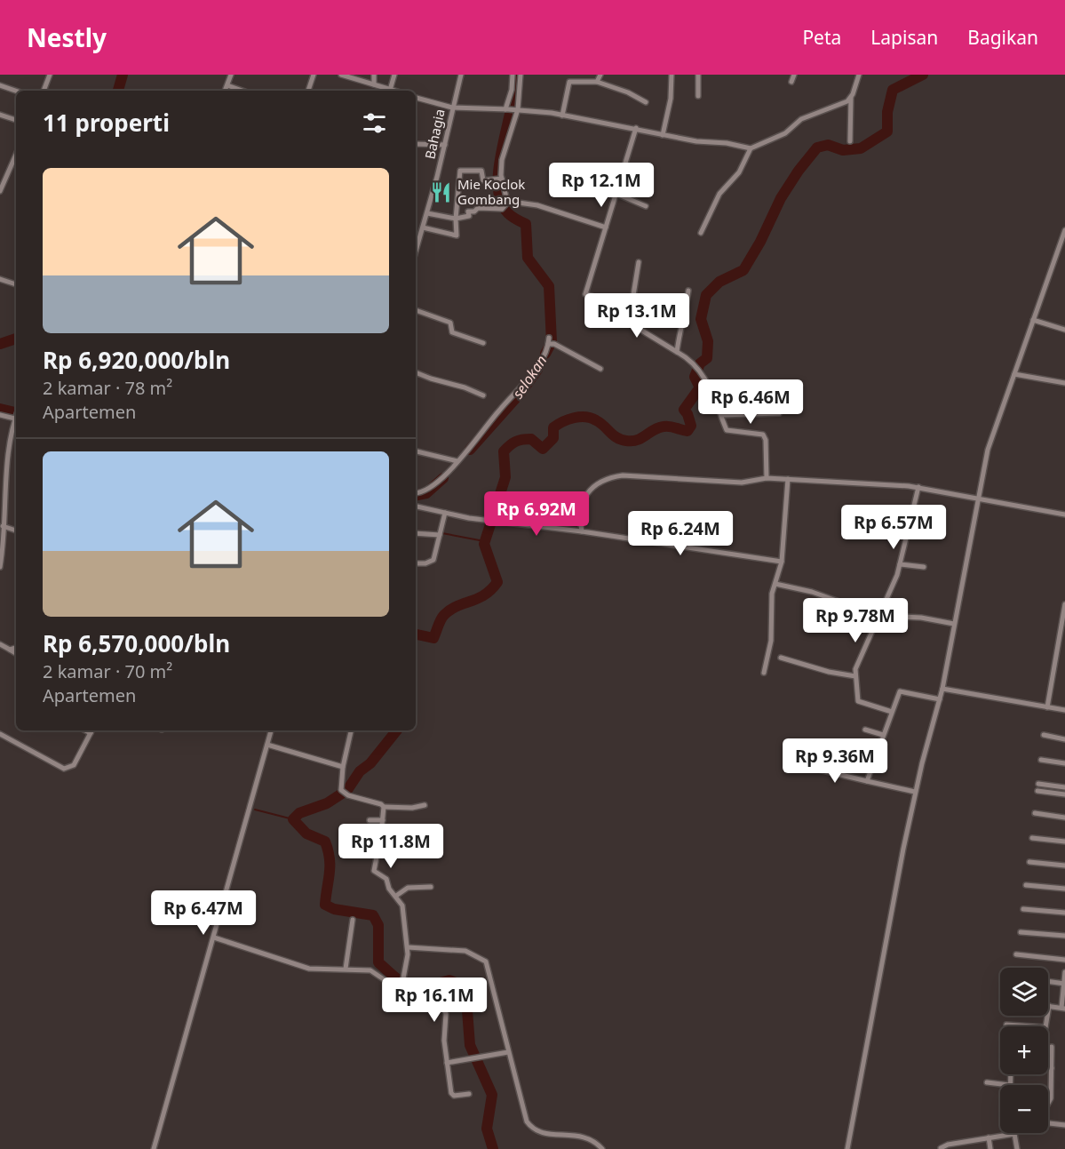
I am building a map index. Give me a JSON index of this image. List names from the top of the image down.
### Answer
{
  "streets": {
    "street": ["Bahagia"]
  },
  "water": ["selokan"],
  "places": {
    "restaurant": ["Mie Koclok Gombang"]
  },
  "page": {
    "header": "Nestly",
    "nav": ["Peta", "Lapisan", "Bagikan"],
    "heading": "11 properti",
    "list": [
      {
        "name": "Rp 6,920,000/bln",
        "note": "2 kamar · 78 m² · Apartemen"
      },
      {
        "name": "Rp 6,570,000/bln",
        "note": "2 kamar · 70 m² · Apartemen"
      }
    ],
    "price": [
      "Rp 12.1M",
      "Rp 13.1M",
      "Rp 6.46M",
      "Rp 6.92M",
      "Rp 6.57M",
      "Rp 6.24M",
      "Rp 9.78M",
      "Rp 9.36M",
      "Rp 11.8M",
      "Rp 6.47M",
      "Rp 16.1M"
    ],
    "map_buttons": ["+", "−"]
  }
}
